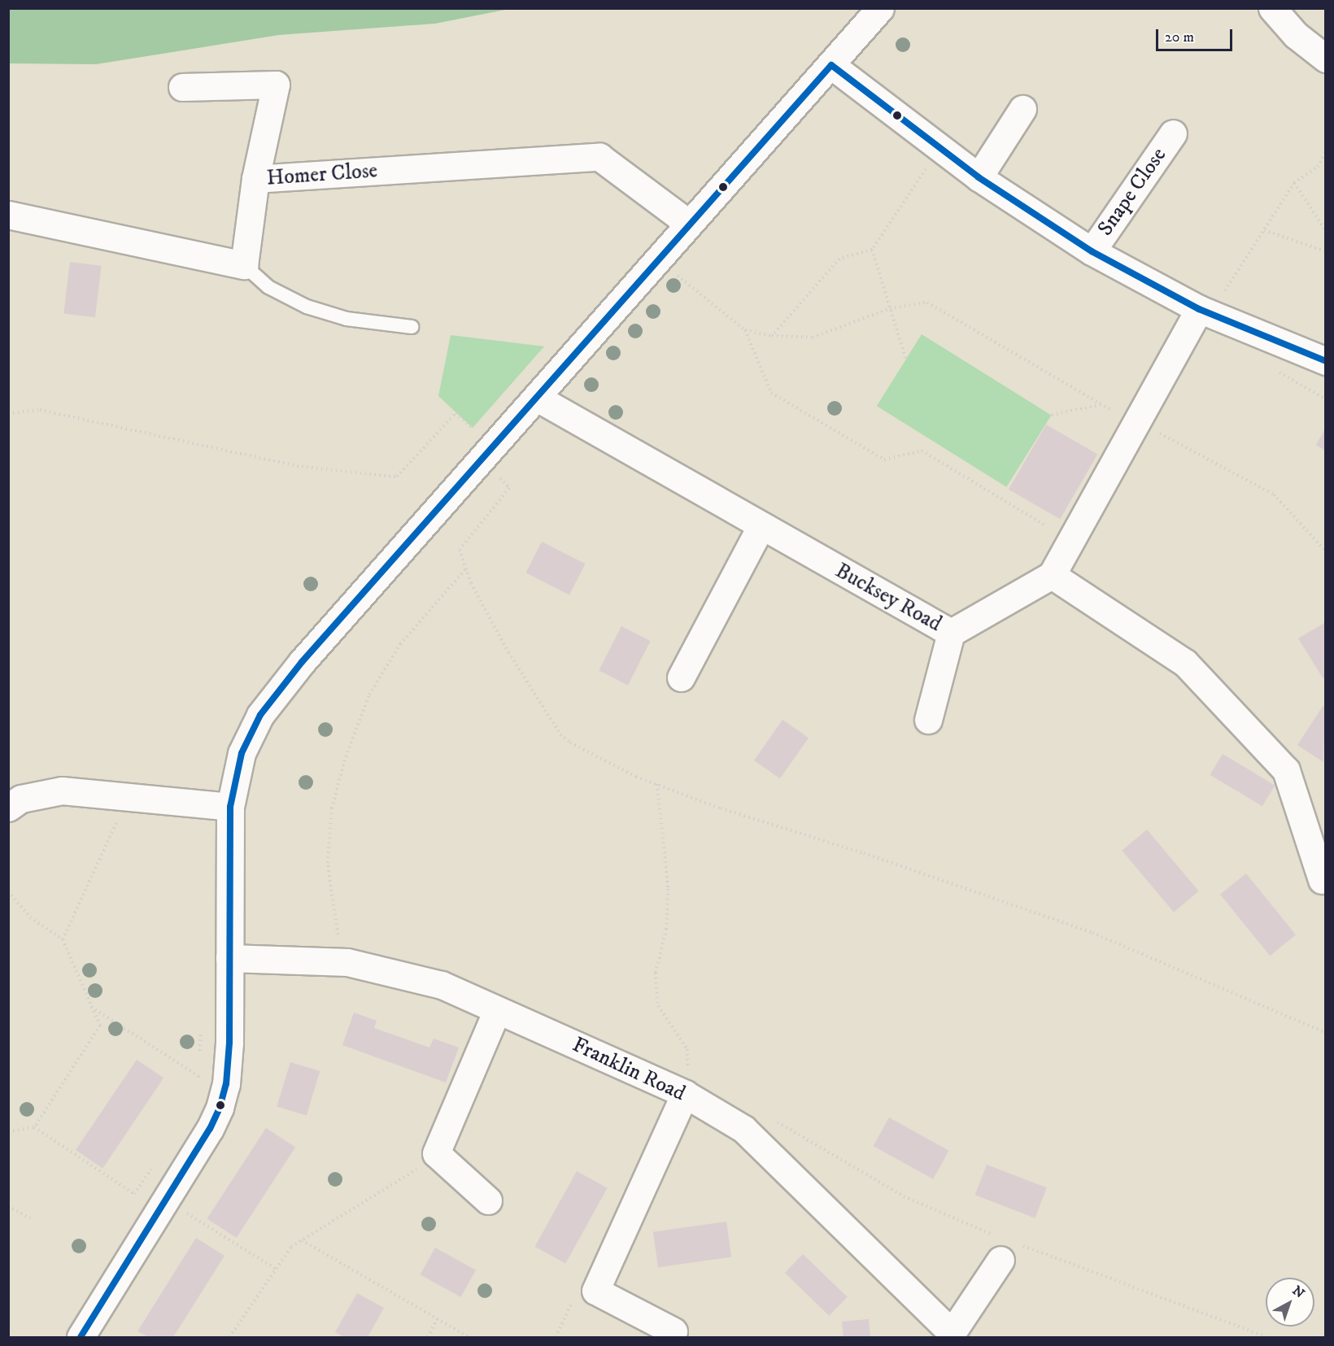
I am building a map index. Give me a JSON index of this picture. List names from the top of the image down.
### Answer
{
  "streets": {
    "street": [
      "Homer Close",
      "Snape Close",
      "Bucksey Road",
      "Franklin Road"
    ]
  },
  "scale_bar": "20 m",
  "north": "top right"
}
